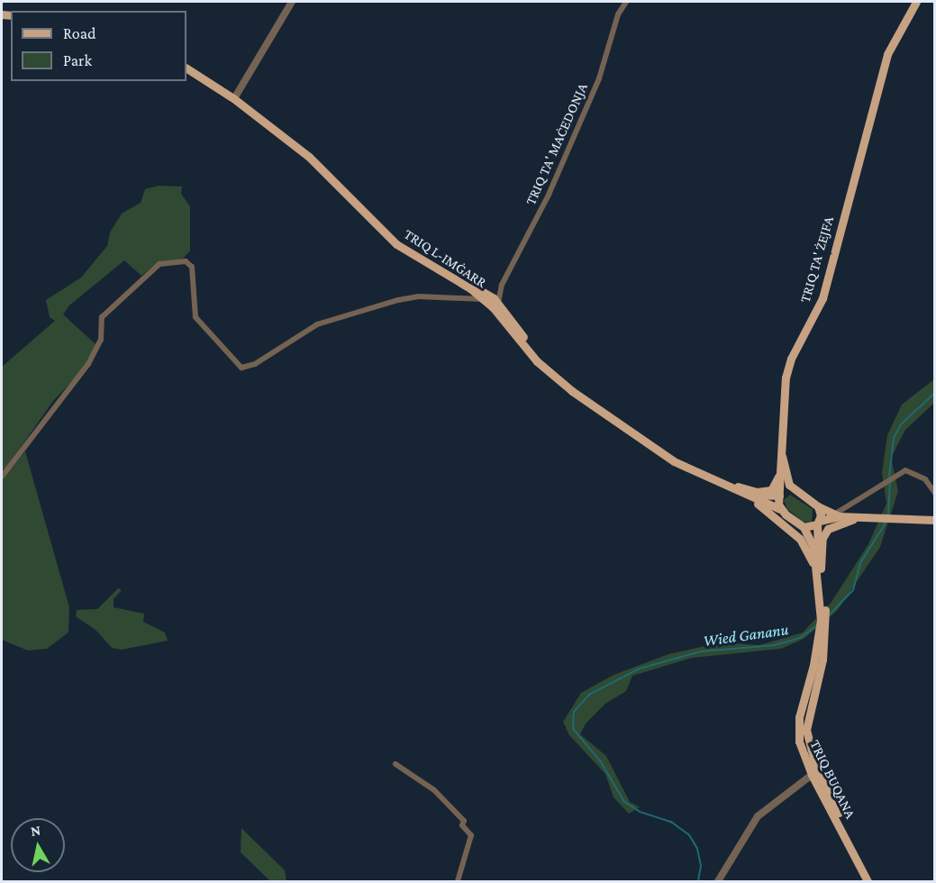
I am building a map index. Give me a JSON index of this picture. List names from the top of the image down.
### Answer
{
  "streets": {
    "main road": ["TRIQ L-IMĠARR", "TRIQ TA' ŻEJFA", "TRIQ BUQANA"],
    "street": ["TRIQ TA' MAĊEDONJA"]
  },
  "crossings": [
    ["TRIQ L-IMĠARR", "TRIQ TA' ŻEJFA"],
    ["TRIQ L-IMĠARR", "TRIQ BUQANA"]
  ],
  "water": ["Wied Gananu"],
  "legend": ["Road", "Park"],
  "north": "top"
}
